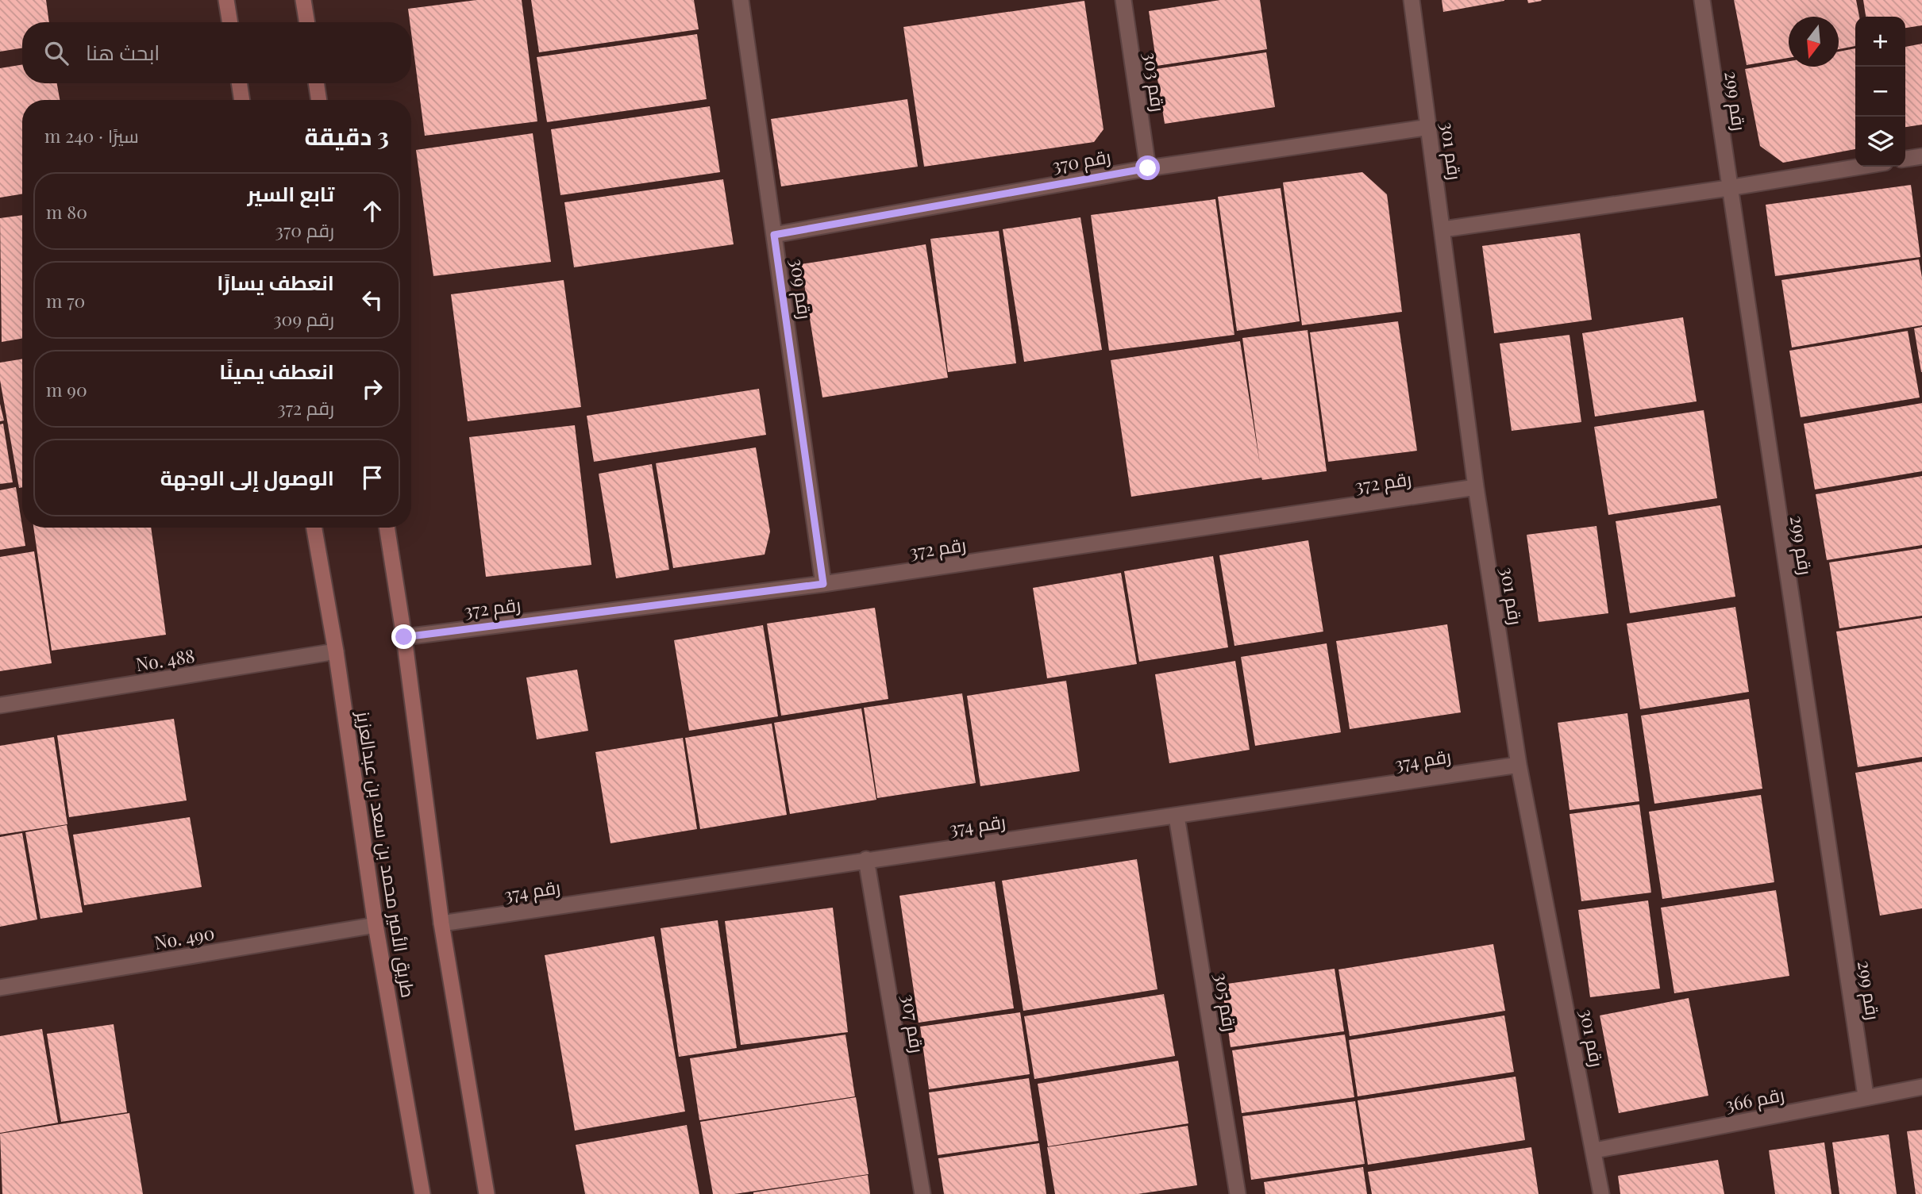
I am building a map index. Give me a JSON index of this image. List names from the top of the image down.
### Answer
{
  "streets": {
    "main road": ["طريق الأمير محمد بن سعد بن عبدالعزيز"],
    "street": [
      "رقم 303",
      "رقم 299",
      "رقم 301",
      "رقم 370",
      "رقم 309",
      "رقم 372",
      "No. 488",
      "رقم 374",
      "No. 490",
      "رقم 305",
      "رقم 307",
      "رقم 366"
    ]
  },
  "crossings": [
    ["رقم 303", "رقم 370"],
    ["رقم 299", "رقم 366"],
    ["رقم 301", "رقم 370"],
    ["رقم 301", "رقم 372"],
    ["رقم 301", "رقم 374"],
    ["رقم 301", "رقم 366"],
    ["رقم 370", "رقم 309"],
    ["رقم 309", "رقم 372"],
    ["No. 488", "طريق الأمير محمد بن سعد بن عبدالعزيز"],
    ["رقم 374", "رقم 305"],
    ["رقم 374", "رقم 307"],
    ["طريق الأمير محمد بن سعد بن عبدالعزيز", "No. 490"]
  ],
  "north": "bottom",
  "page": {
    "map_buttons": ["+", "−"],
    "search": "ابحث هنا",
    "heading": ["3 دقيقة", "سيرًا · 240 m"],
    "list": [
      ["تابع السير", "رقم 370", "80 m"],
      ["انعطف يسارًا", "رقم 309", "70 m"],
      ["انعطف يمينًا", "رقم 372", "90 m"],
      "الوصول إلى الوجهة"
    ]
  }
}
